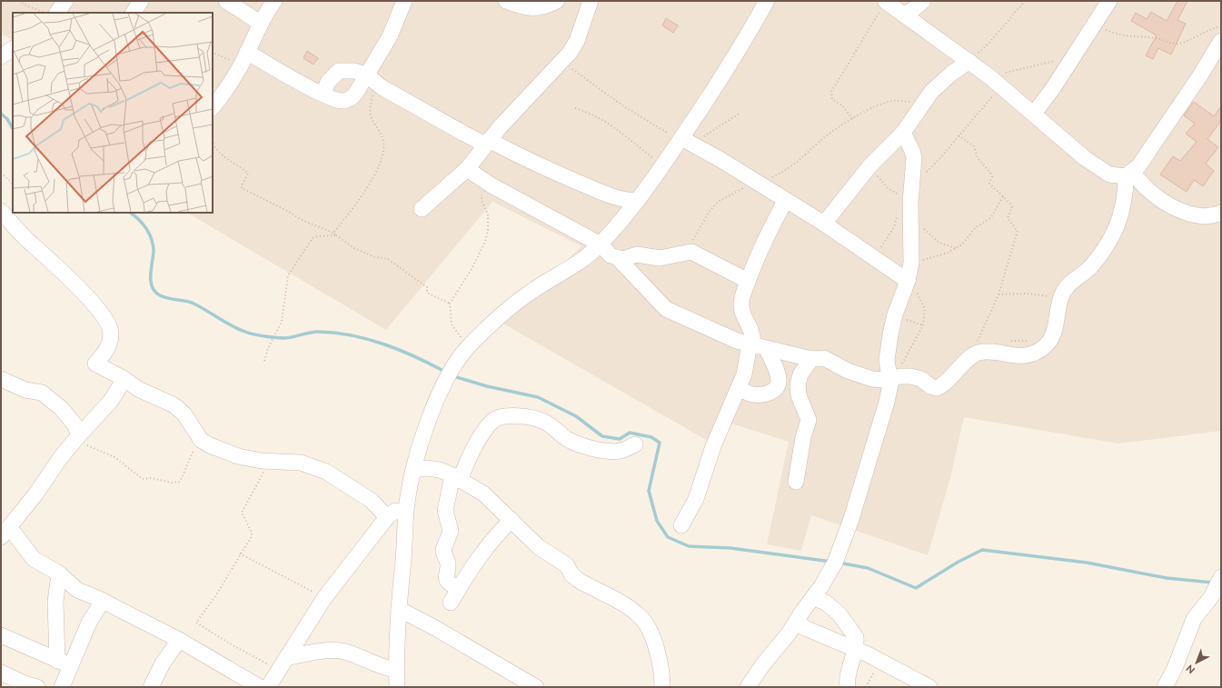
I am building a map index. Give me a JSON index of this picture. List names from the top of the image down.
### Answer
{
  "north": "bottom left"
}
